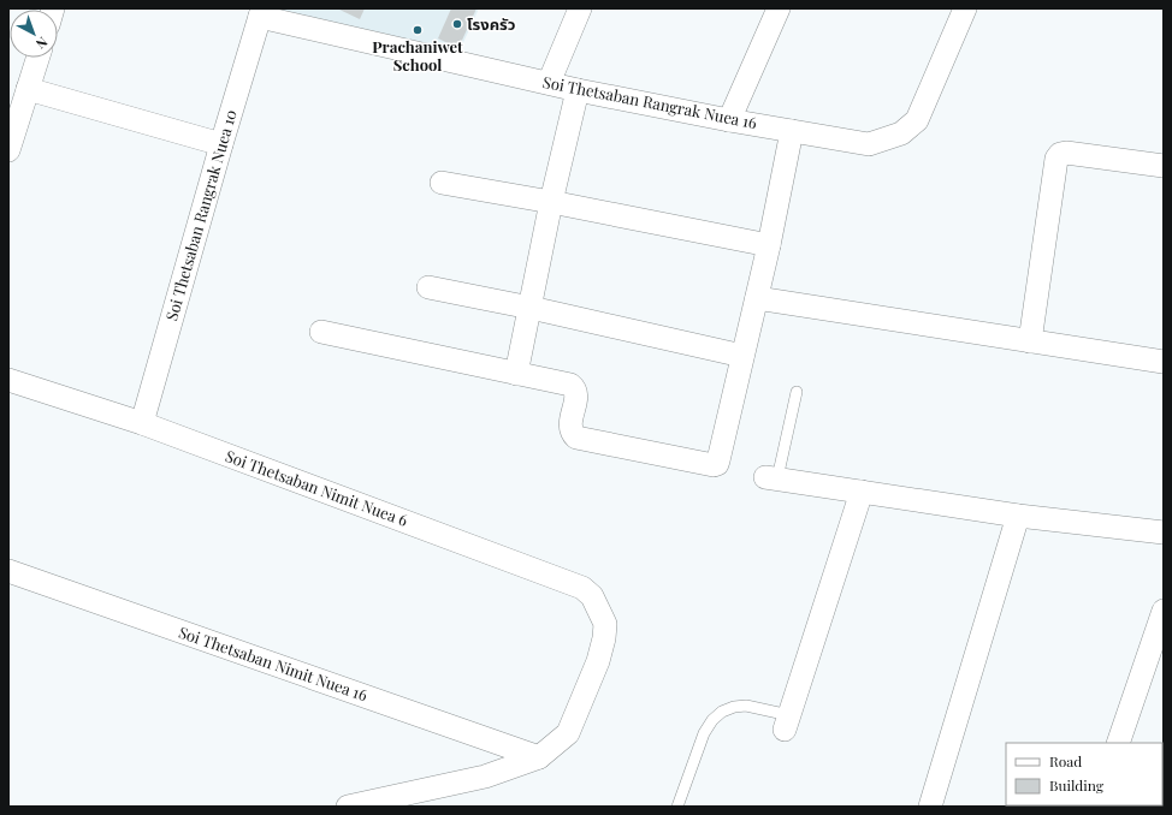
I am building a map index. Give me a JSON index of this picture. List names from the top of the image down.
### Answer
{
  "streets": {
    "street": [
      "Soi Thetsaban Rangrak Nuea 16",
      "Soi Thetsaban Rangrak Nuea 10",
      "Soi Thetsaban Nimit Nuea 6",
      "Soi Thetsaban Nimit Nuea 16"
    ]
  },
  "crossings": [
    ["Soi Thetsaban Rangrak Nuea 16", "Soi Thetsaban Rangrak Nuea 10"],
    ["Soi Thetsaban Rangrak Nuea 10", "Soi Thetsaban Nimit Nuea 6"],
    ["Soi Thetsaban Nimit Nuea 6", "Soi Thetsaban Nimit Nuea 16"]
  ],
  "places": ["โรงครัว", "Prachaniwet School"],
  "legend": ["Road", "Building"],
  "north": "bottom right"
}
